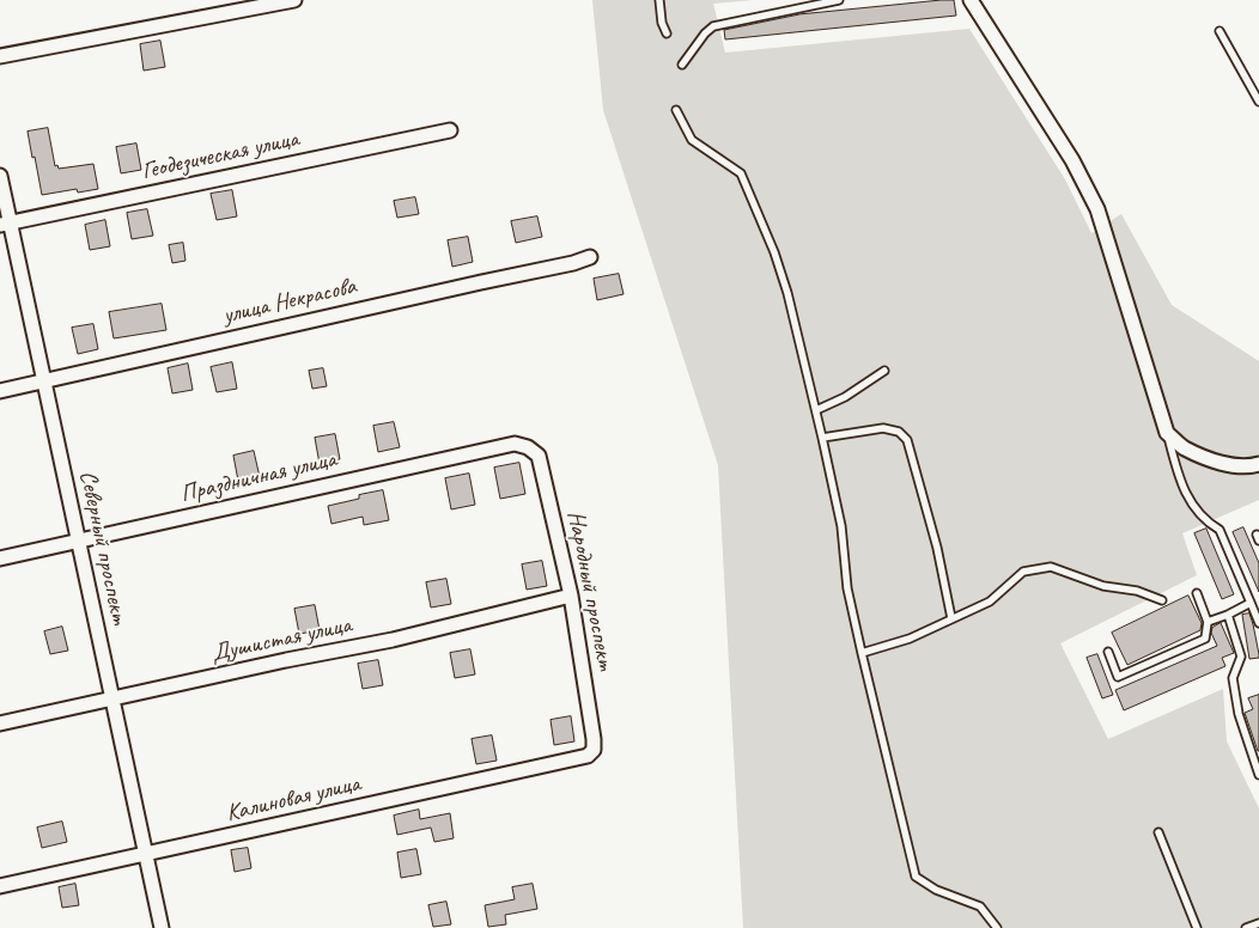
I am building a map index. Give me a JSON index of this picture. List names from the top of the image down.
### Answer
{
  "streets": {
    "street": [
      "Геодезическая улица",
      "улица Некрасова",
      "Праздничная улица",
      "Северный проспект",
      "Народный проспект",
      "Душистая улица",
      "Калиновая улица"
    ]
  },
  "crossings": [
    ["Геодезическая улица", "Северный проспект"],
    ["улица Некрасова", "Северный проспект"],
    ["Праздничная улица", "Северный проспект"],
    ["Праздничная улица", "Народный проспект"],
    ["Северный проспект", "Душистая улица"],
    ["Северный проспект", "Калиновая улица"],
    ["Народный проспект", "Душистая улица"],
    ["Народный проспект", "Калиновая улица"]
  ]
}
